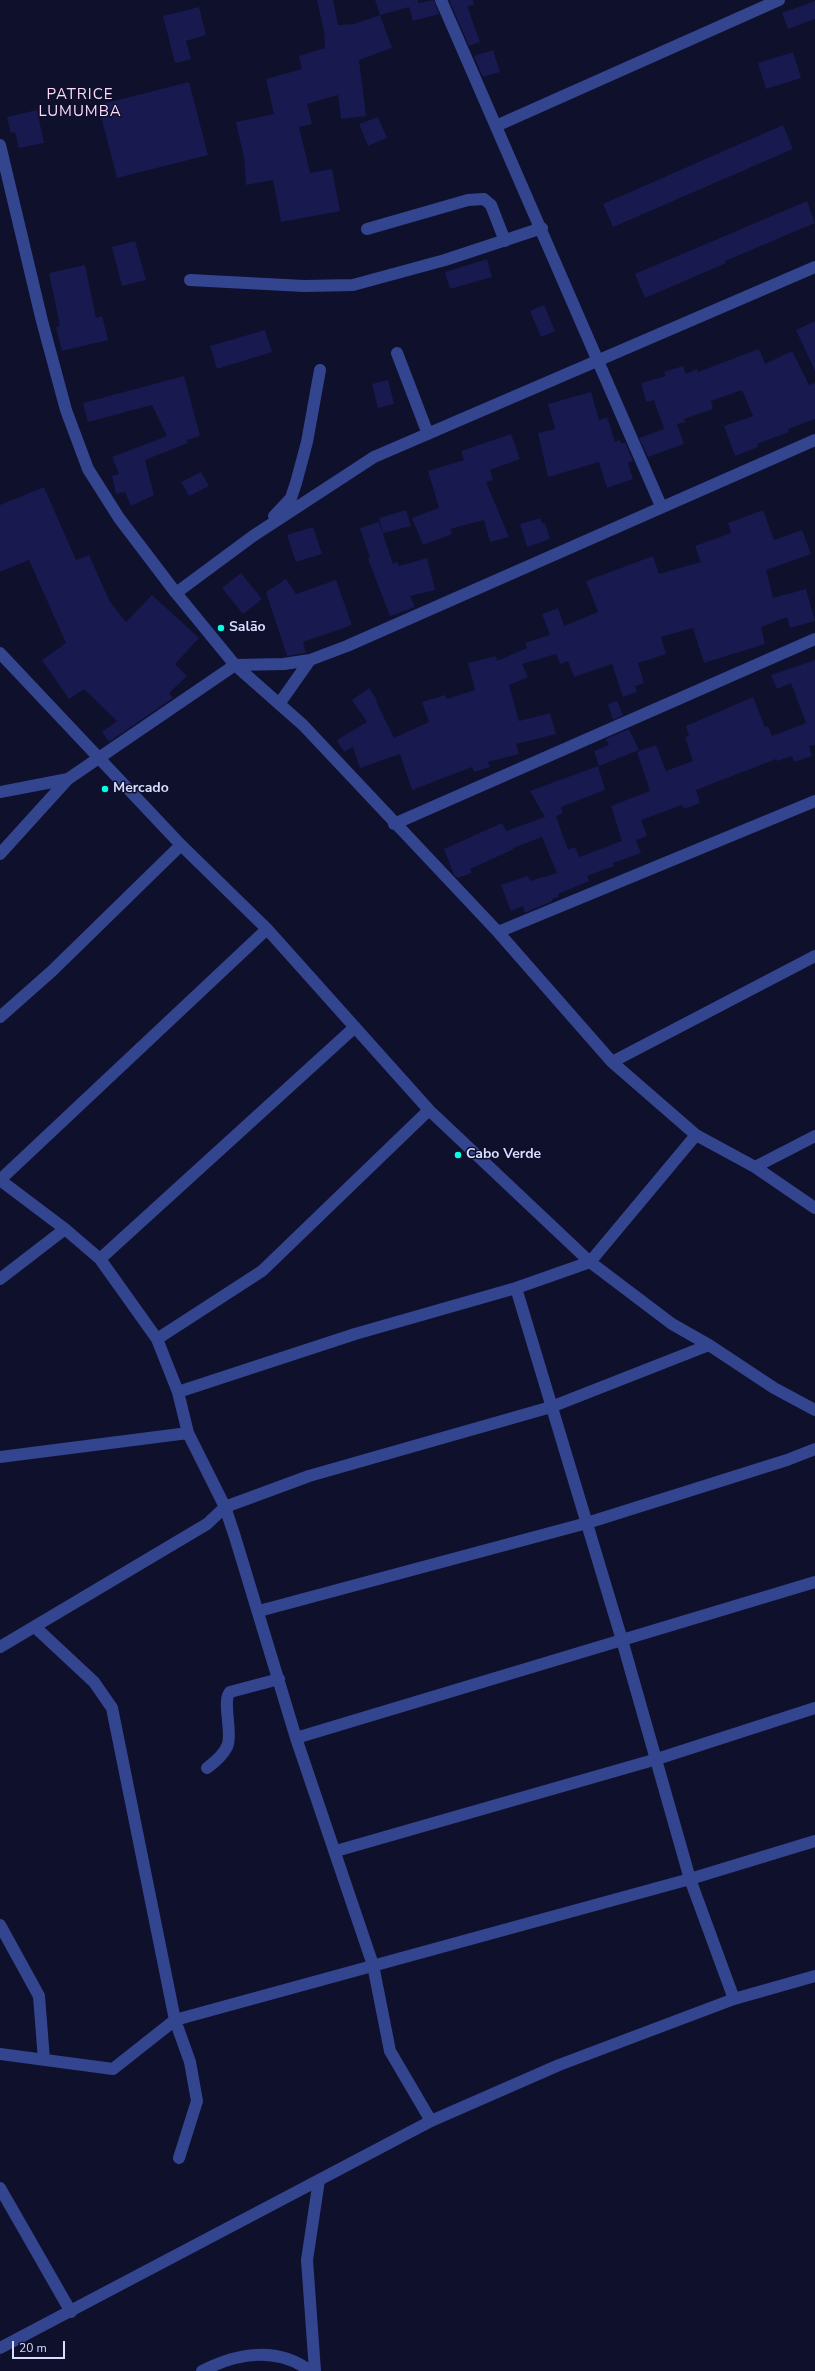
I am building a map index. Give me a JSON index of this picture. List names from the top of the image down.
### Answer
{
  "districts": ["PATRICE LUMUMBA"],
  "places": ["Salão", "Mercado", "Cabo Verde"],
  "scale_bar": "20 m"
}
